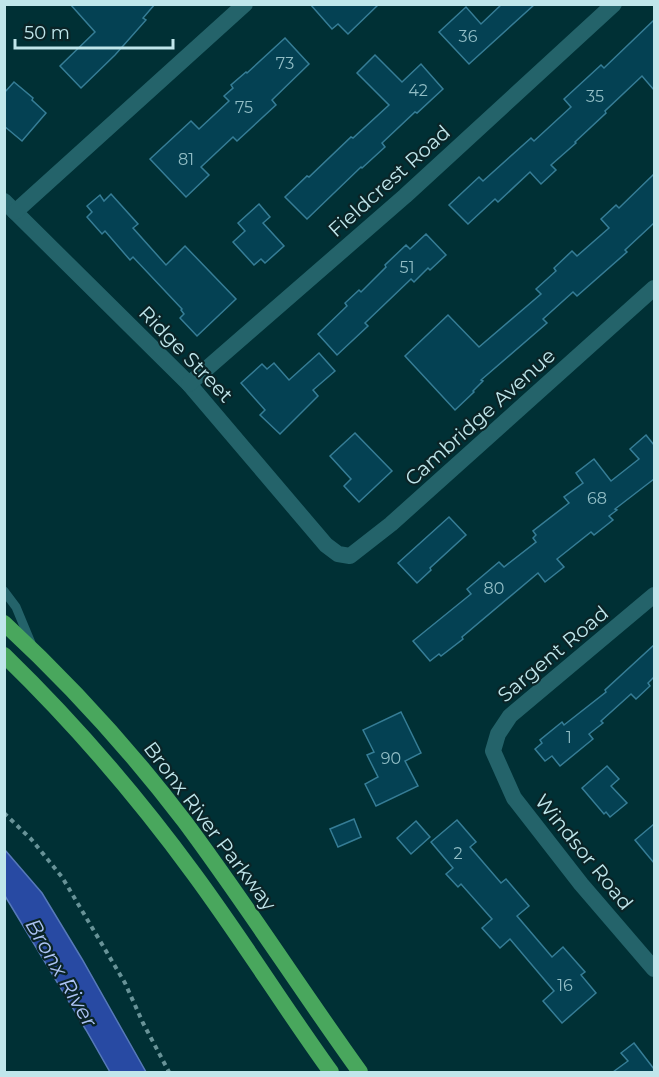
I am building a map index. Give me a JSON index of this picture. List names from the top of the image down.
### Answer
{
  "streets": {
    "highway": ["Bronx River Parkway"],
    "street": [
      "Fieldcrest Road",
      "Ridge Street",
      "Cambridge Avenue",
      "Sargent Road",
      "Windsor Road"
    ]
  },
  "crossings": [
    ["Fieldcrest Road", "Ridge Street"],
    ["Ridge Street", "Cambridge Avenue"],
    ["Sargent Road", "Windsor Road"]
  ],
  "water": ["Bronx River"],
  "house_numbers": [
    "36",
    "73",
    "42",
    "35",
    "75",
    "81",
    "51",
    "68",
    "80",
    "1",
    "90",
    "2",
    "16"
  ],
  "scale_bar": "50 m"
}
